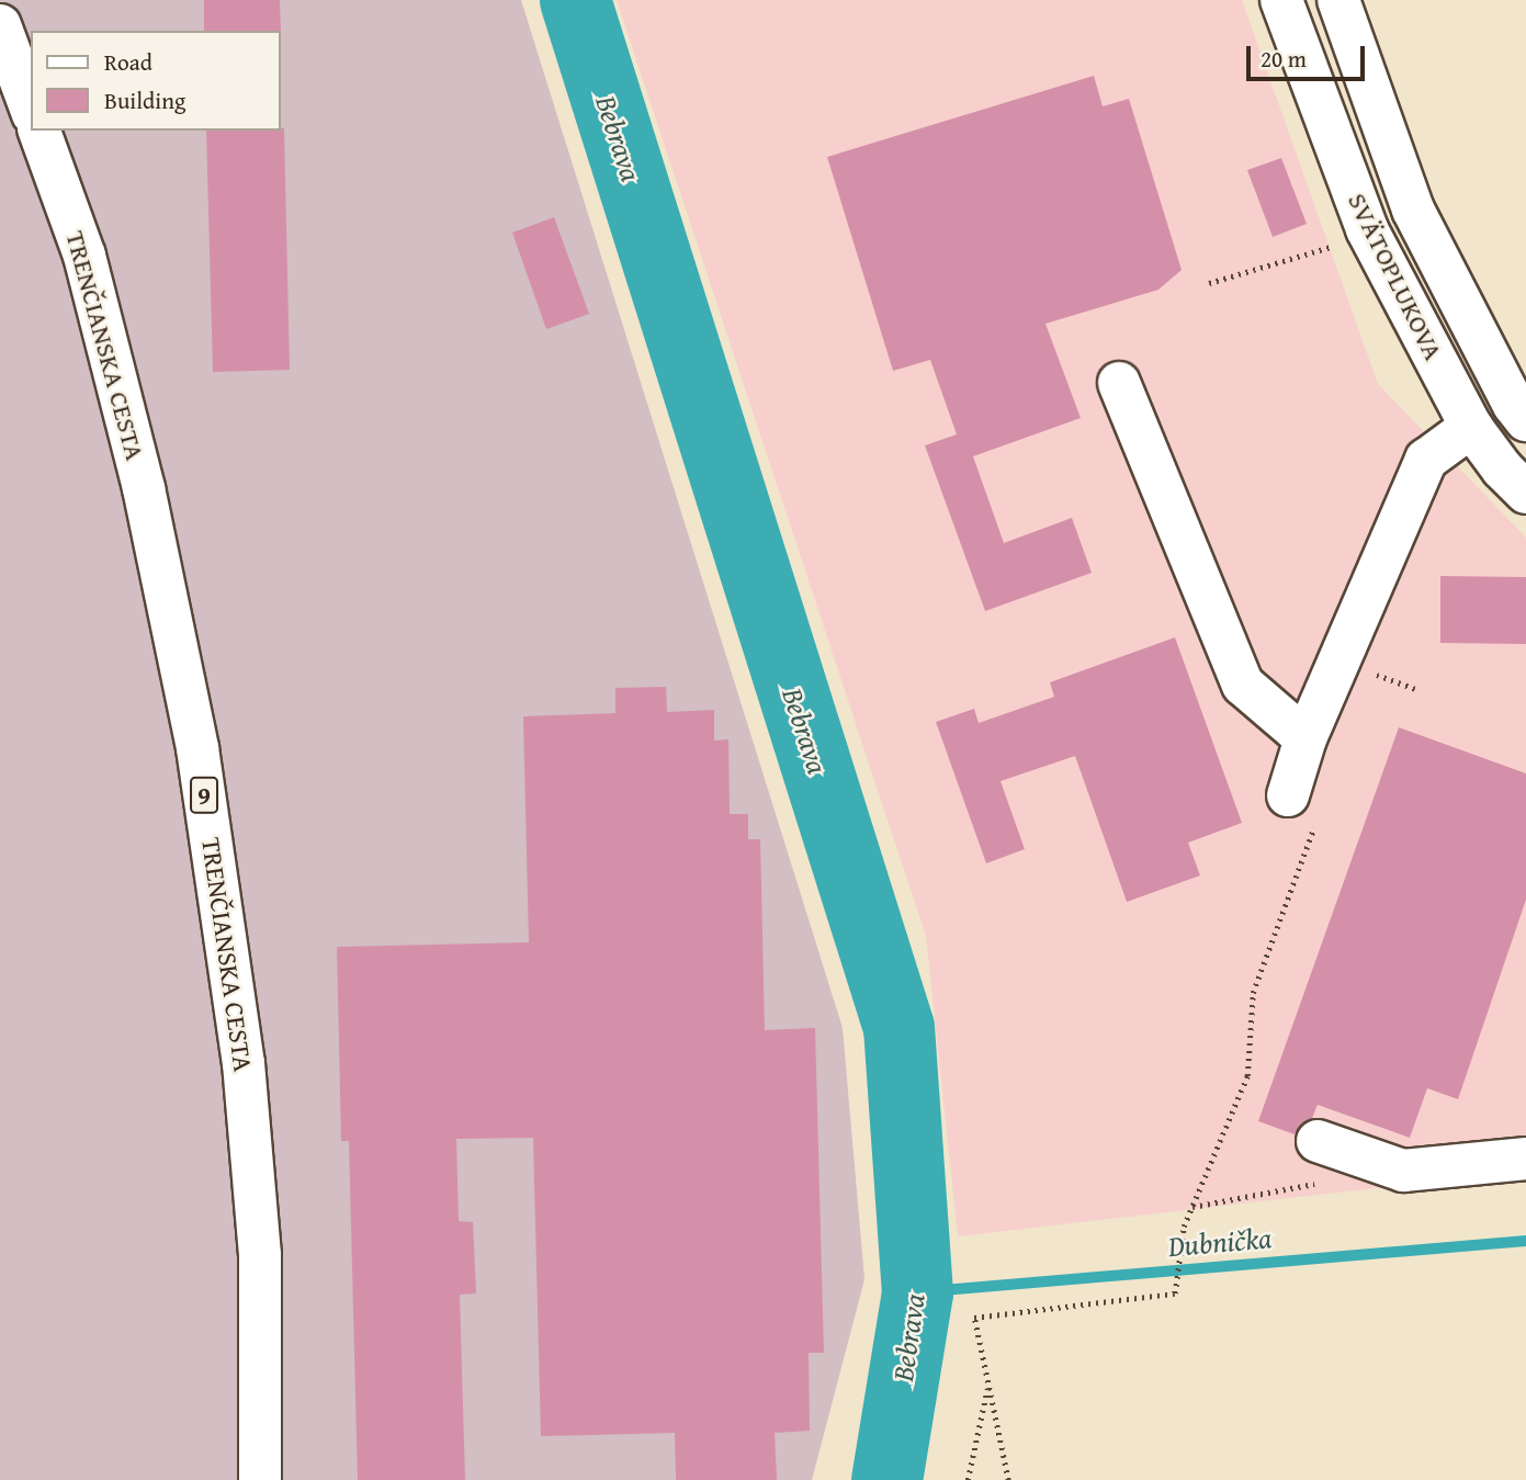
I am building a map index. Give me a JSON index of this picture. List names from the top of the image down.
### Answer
{
  "streets": {
    "main road": ["SVÄTOPLUKOVA", "TRENČIANSKA CESTA", "9"]
  },
  "water": ["Bebrava", "Dubnička"],
  "legend": ["Road", "Building"],
  "scale_bar": "20 m"
}
